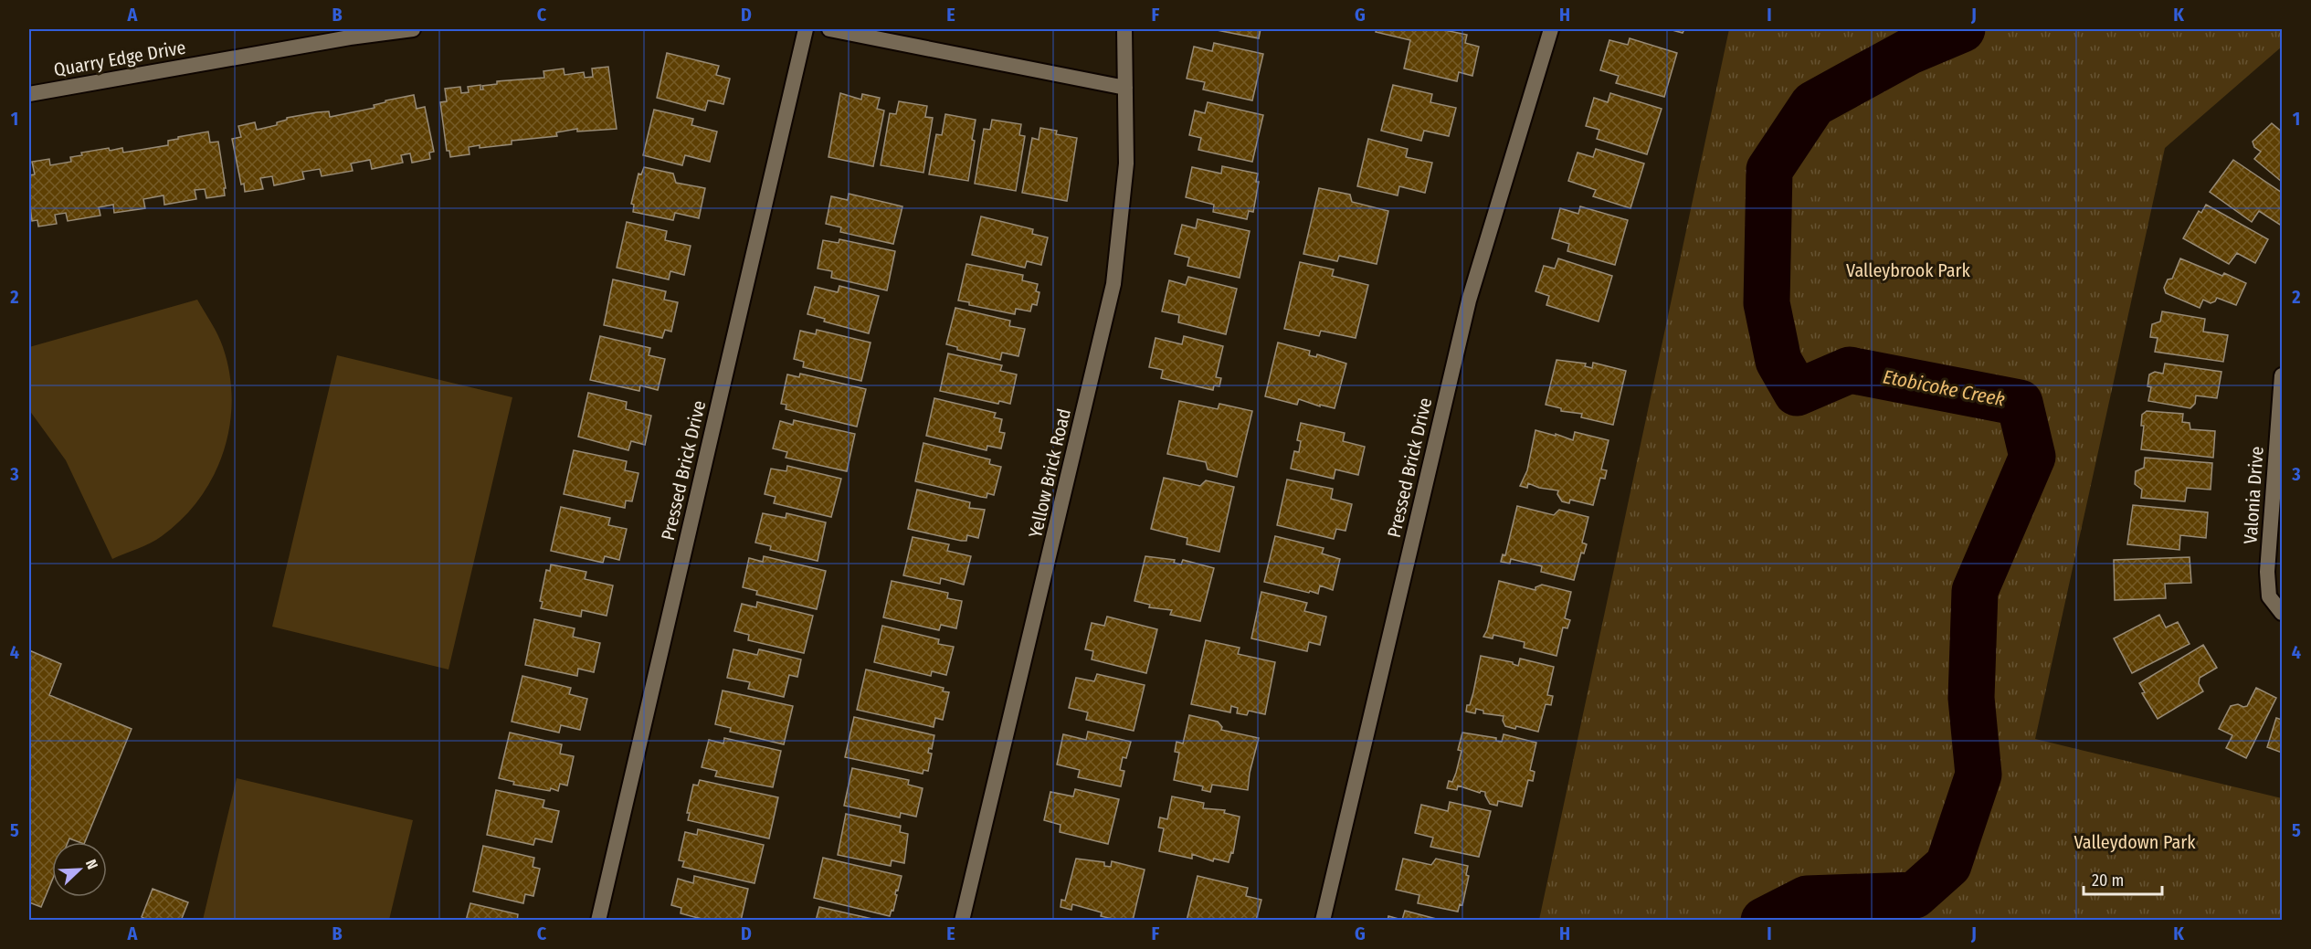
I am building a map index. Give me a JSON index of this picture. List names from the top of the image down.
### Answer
{
  "streets": {
    "street": [
      "Quarry Edge Drive",
      "Pressed Brick Drive",
      "Yellow Brick Road",
      "Valonia Drive"
    ]
  },
  "water": ["Etobicoke Creek"],
  "parks": ["Valleybrook Park", "Valleydown Park"],
  "scale_bar": "20 m",
  "north": "top right",
  "grid": {
    "columns": [
      "A",
      "B",
      "C",
      "D",
      "E",
      "F",
      "G",
      "H",
      "I",
      "J",
      "K"
    ],
    "rows": [
      "1",
      "2",
      "3",
      "4",
      "5"
    ]
  }
}
